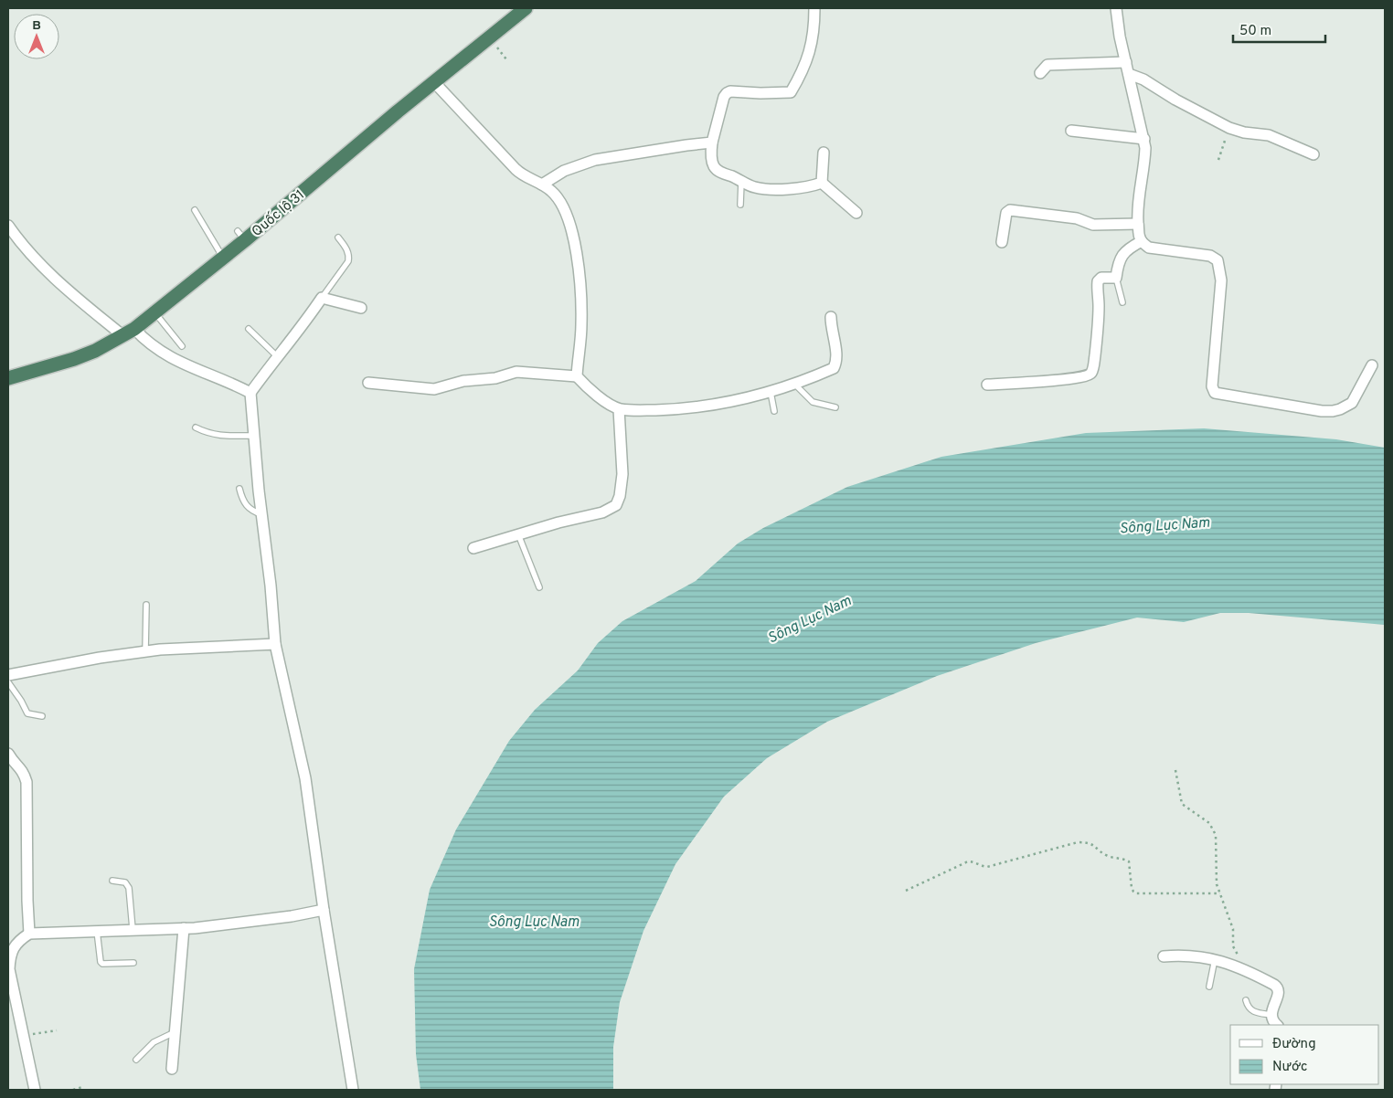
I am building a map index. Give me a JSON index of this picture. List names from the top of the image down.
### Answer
{
  "streets": {
    "highway": ["Quốc lộ 31"]
  },
  "water": ["Sông Lục Nam"],
  "legend": ["Đường", "Nước"],
  "scale_bar": "50 m",
  "north": "top"
}
